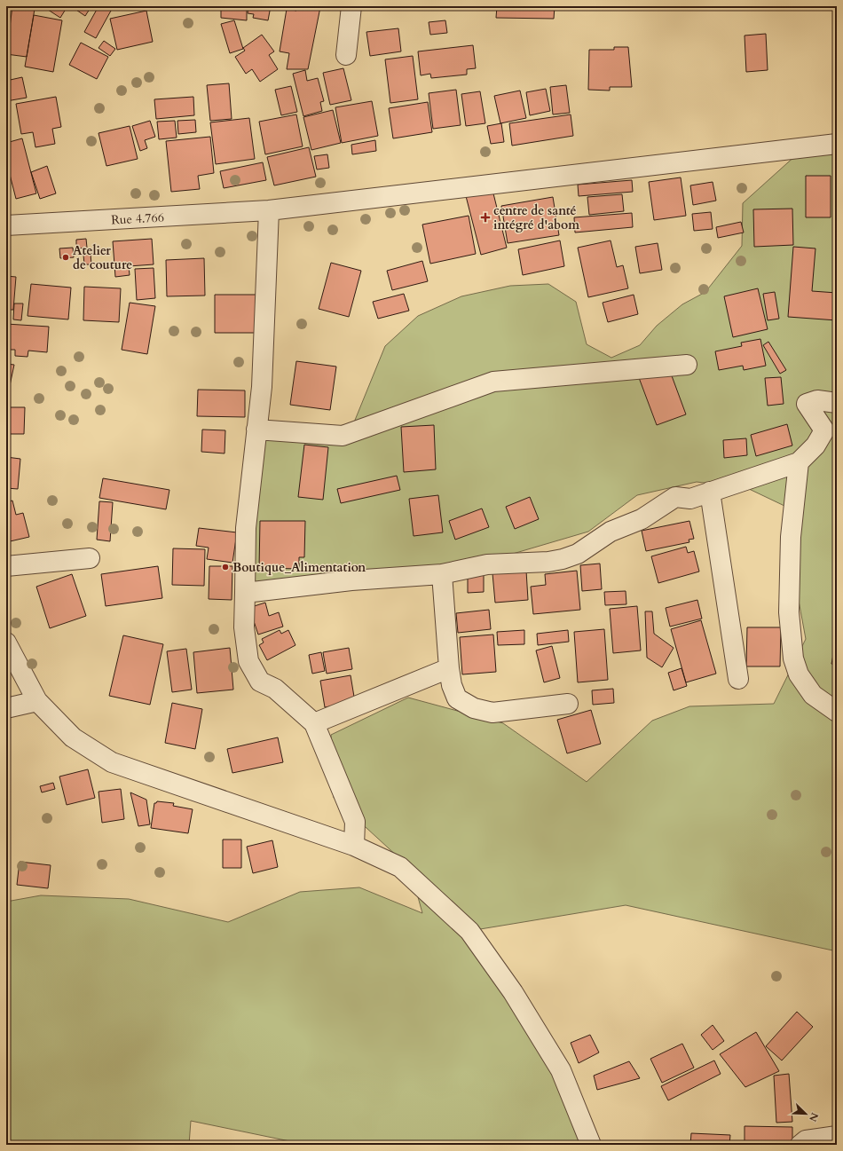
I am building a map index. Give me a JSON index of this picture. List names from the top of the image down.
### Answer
{
  "streets": {
    "street": ["Rue 4.766"]
  },
  "places": {
    "health": ["centre de santé intégré d'abom"],
    "other": ["Atelier de couture", "Boutique_Alimentation"]
  },
  "north": "bottom right"
}
